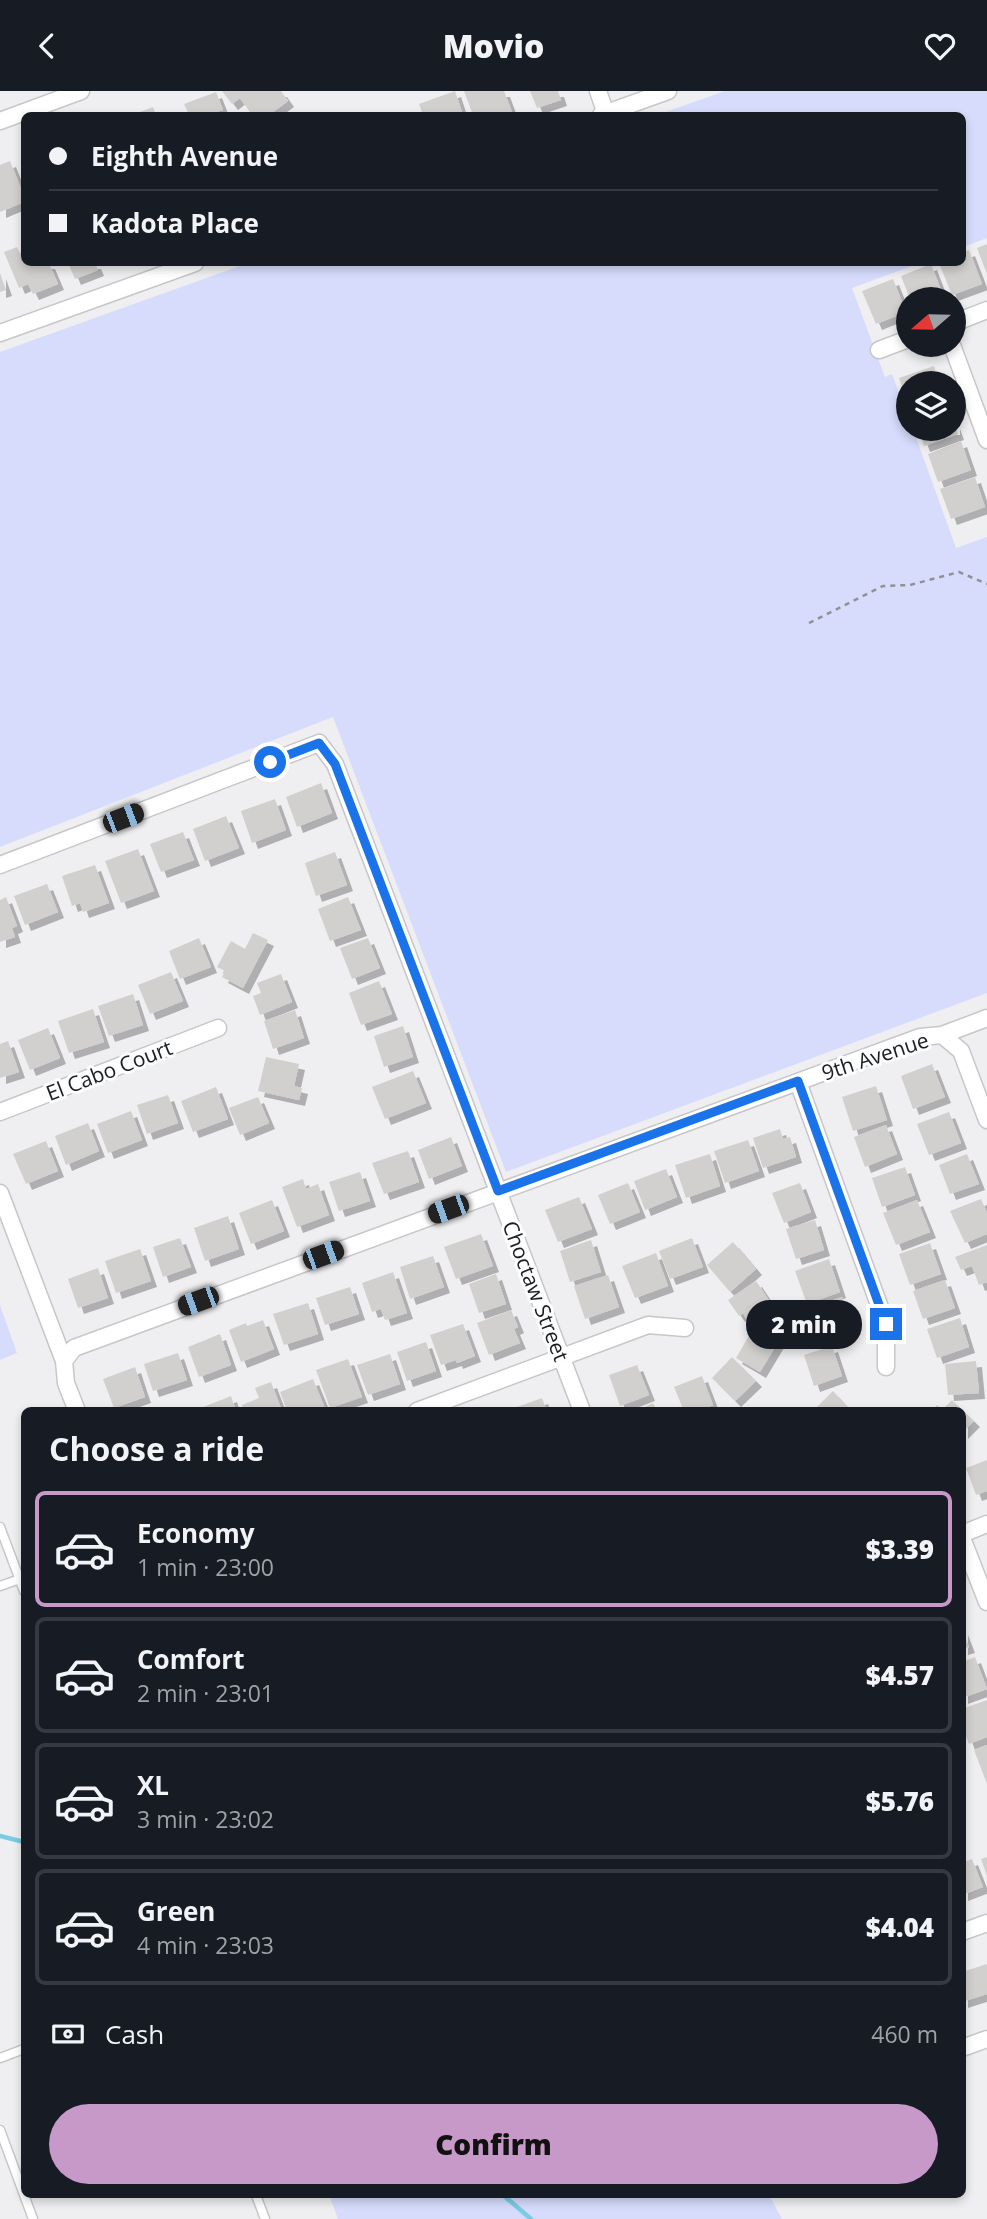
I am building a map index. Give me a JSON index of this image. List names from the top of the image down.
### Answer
{
  "streets": {
    "street": ["9th Avenue", "El Cabo Court", "Choctaw Street"]
  },
  "crossings": [
    ["9th Avenue", "Choctaw Street"]
  ],
  "north": "left",
  "page": {
    "header": "Movio",
    "banner": ["Eighth Avenue", "Kadota Place"],
    "bubble": "2 min",
    "heading": "Choose a ride",
    "list": [
      {
        "name": "Economy",
        "note": "1 min · 23:00",
        "value": "$3.39"
      },
      {
        "name": "Comfort",
        "note": "2 min · 23:01",
        "value": "$4.57"
      },
      {
        "name": "XL",
        "note": "3 min · 23:02",
        "value": "$5.76"
      },
      {
        "name": "Green",
        "note": "4 min · 23:03",
        "value": "$4.04"
      }
    ],
    "pay": ["Cash", "460 m"],
    "buttons": "Confirm"
  }
}
